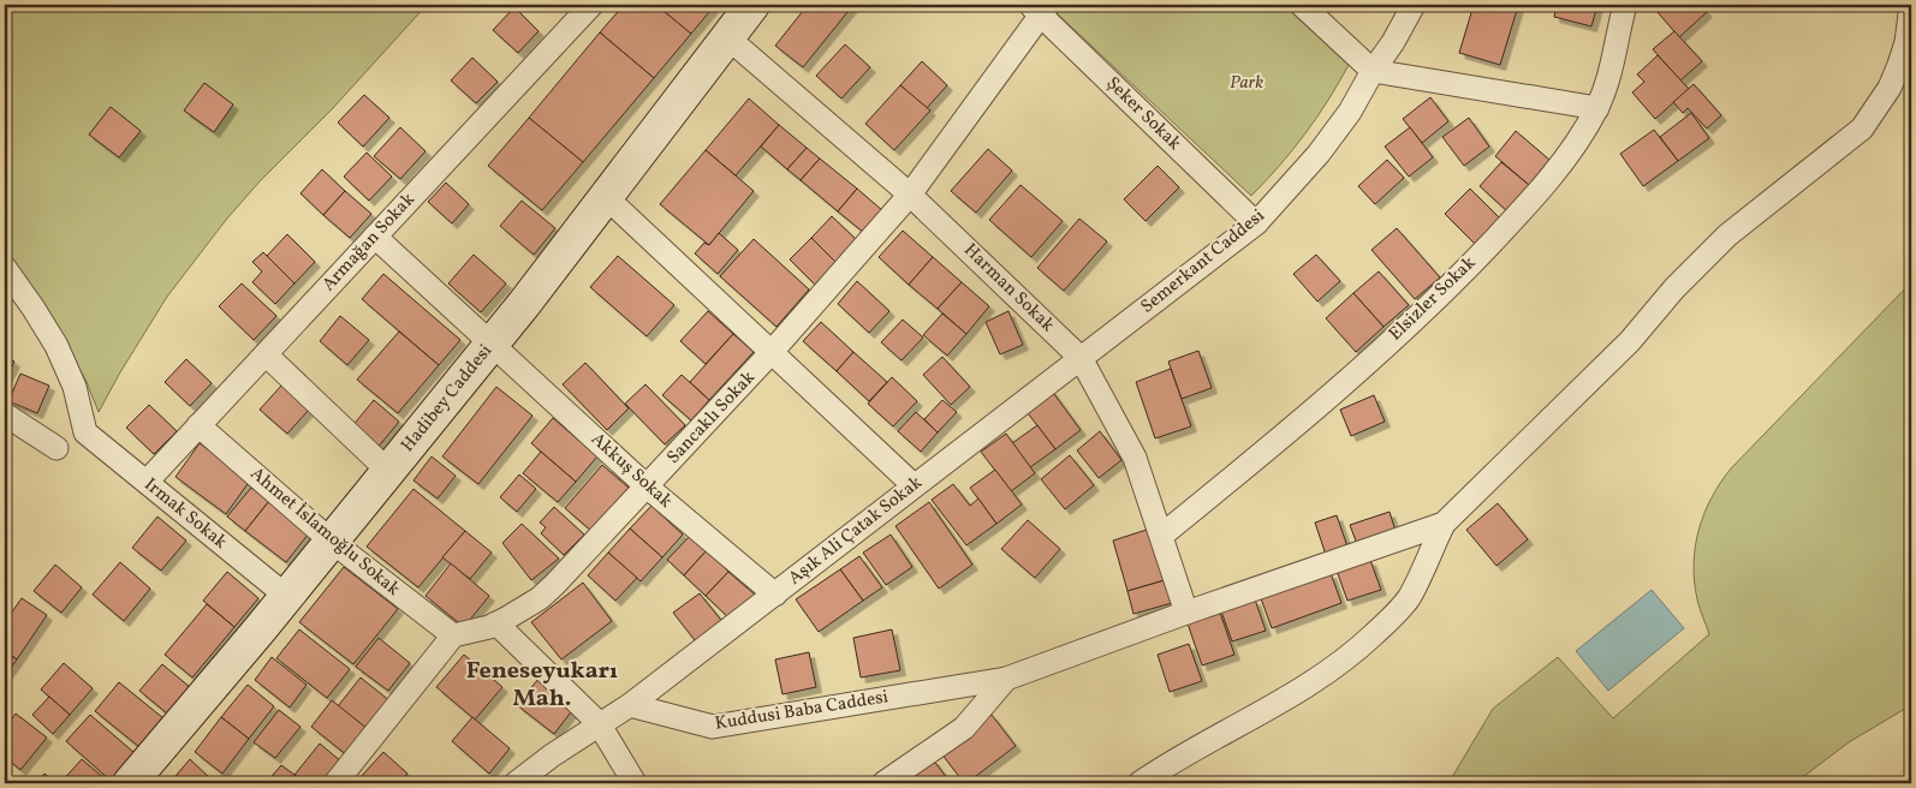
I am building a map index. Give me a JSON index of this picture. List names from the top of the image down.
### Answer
{
  "streets": {
    "main road": ["Hadibey Caddesi"],
    "street": [
      "Şeker Sokak",
      "Armağan Sokak",
      "Semerkant Caddesi",
      "Harman Sokak",
      "Elsizler Sokak",
      "Sancaklı Sokak",
      "Akkuş Sokak",
      "Irmak Sokak",
      "Aşık Ali Çatak Sokak",
      "Ahmet İslamoğlu Sokak",
      "Kuddusi Baba Caddesi"
    ]
  },
  "crossings": [
    ["Şeker Sokak", "Semerkant Caddesi"],
    ["Şeker Sokak", "Sancaklı Sokak"],
    ["Armağan Sokak", "Akkuş Sokak"],
    ["Armağan Sokak", "Irmak Sokak"],
    ["Armağan Sokak", "Ahmet İslamoğlu Sokak"],
    ["Semerkant Caddesi", "Harman Sokak"],
    ["Semerkant Caddesi", "Aşık Ali Çatak Sokak"],
    ["Harman Sokak", "Elsizler Sokak"],
    ["Harman Sokak", "Hadibey Caddesi"],
    ["Harman Sokak", "Sancaklı Sokak"],
    ["Harman Sokak", "Aşık Ali Çatak Sokak"],
    ["Harman Sokak", "Kuddusi Baba Caddesi"],
    ["Hadibey Caddesi", "Akkuş Sokak"],
    ["Hadibey Caddesi", "Irmak Sokak"],
    ["Hadibey Caddesi", "Ahmet İslamoğlu Sokak"],
    ["Sancaklı Sokak", "Akkuş Sokak"],
    ["Sancaklı Sokak", "Ahmet İslamoğlu Sokak"],
    ["Akkuş Sokak", "Aşık Ali Çatak Sokak"],
    ["Aşık Ali Çatak Sokak", "Kuddusi Baba Caddesi"]
  ],
  "districts": ["Feneseyukarı Mah."],
  "parks": ["Park"]
}
